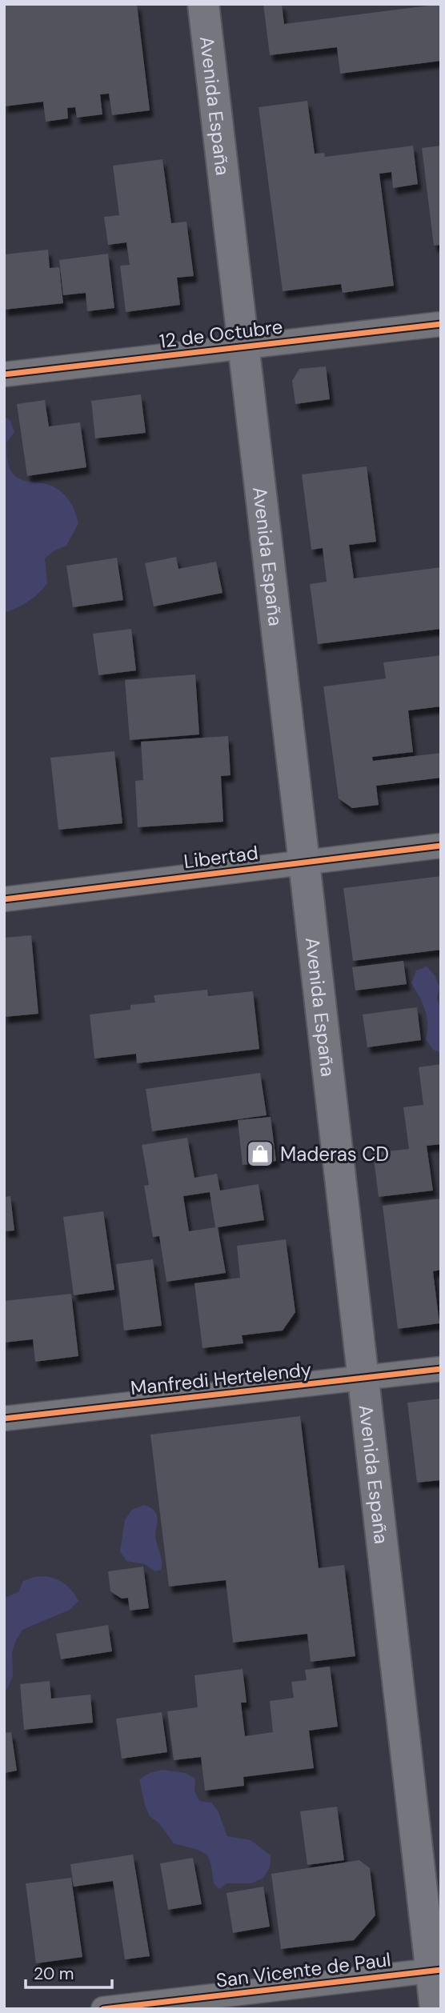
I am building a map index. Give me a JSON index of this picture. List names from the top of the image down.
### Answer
{
  "streets": {
    "main road": ["Avenida España"],
    "street": [
      "12 de Octubre",
      "Libertad",
      "Manfredi Hertelendy",
      "San Vicente de Paul"
    ]
  },
  "crossings": [
    ["Avenida España", "12 de Octubre"],
    ["Avenida España", "Libertad"],
    ["Avenida España", "Manfredi Hertelendy"],
    ["Avenida España", "San Vicente de Paul"]
  ],
  "places": {
    "shop": ["Maderas CD"]
  },
  "scale_bar": "20 m"
}
